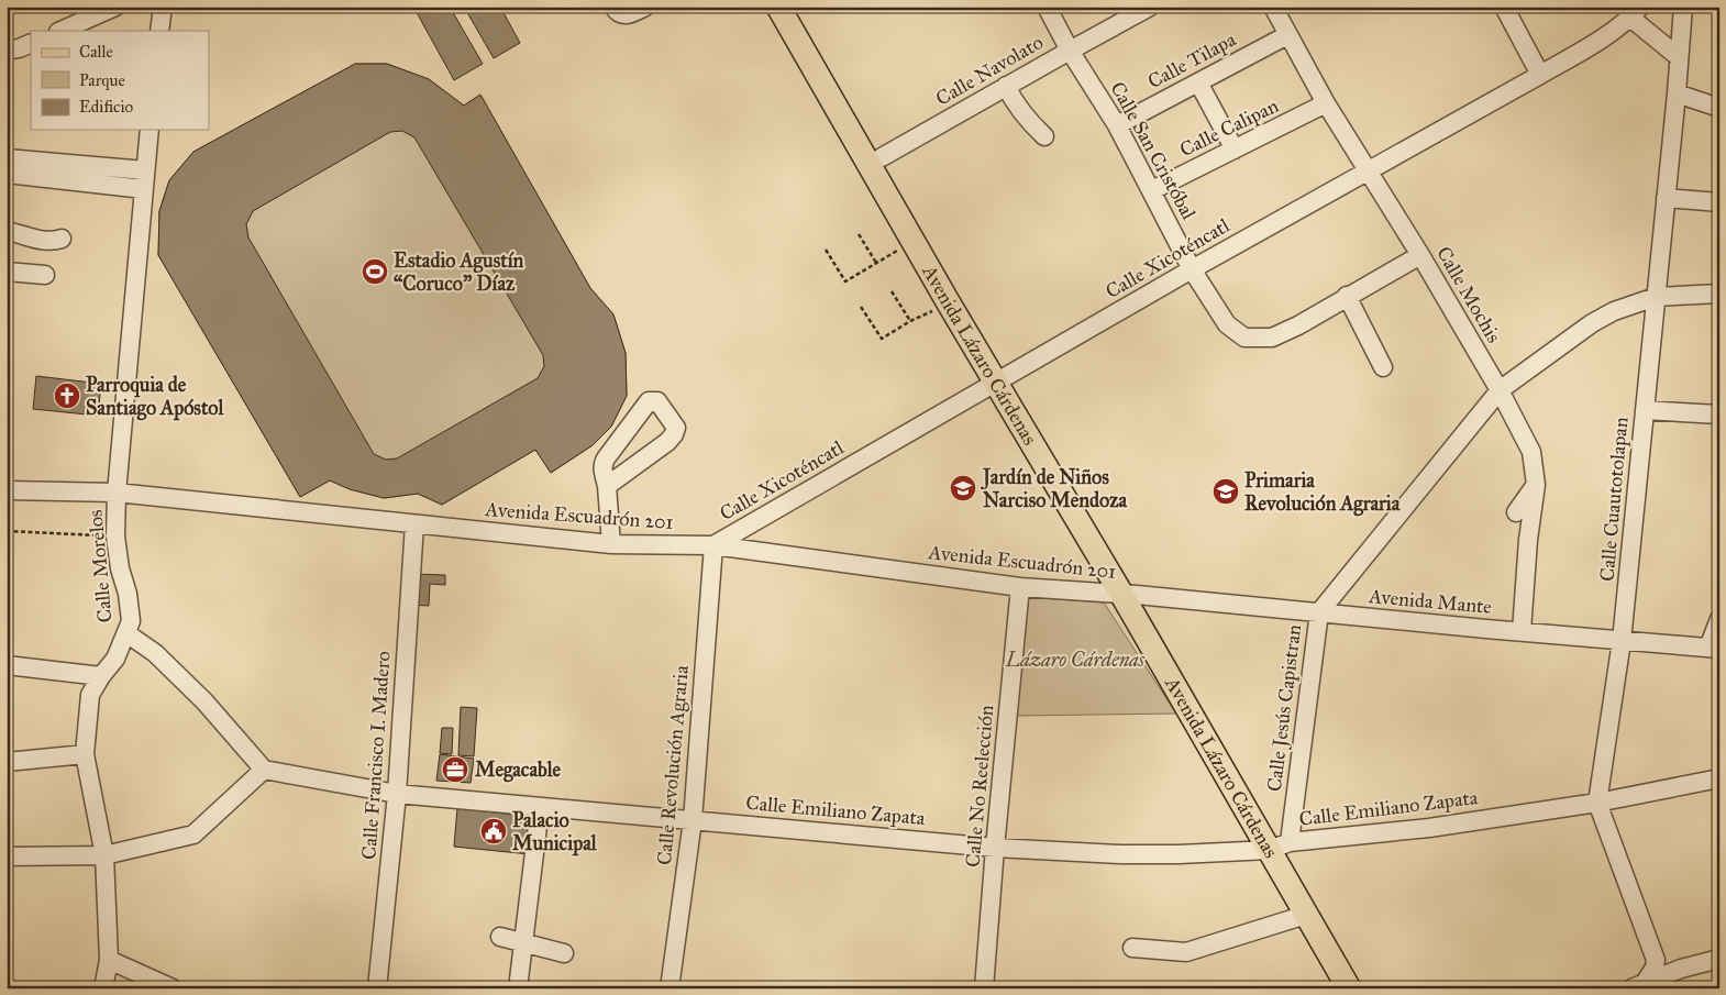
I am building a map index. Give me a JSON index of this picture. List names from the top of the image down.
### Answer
{
  "streets": {
    "main road": ["Avenida Lázaro Cárdenas"],
    "street": [
      "Calle Tilapa",
      "Calle Navolato",
      "Calle Calipan",
      "Calle San Cristóbal",
      "Calle Xicoténcatl",
      "Calle Mochis",
      "Calle Cuautotolapan",
      "Avenida Escuadrón 201",
      "Calle Morelos",
      "Avenida Mante",
      "Calle Jesús Capistran",
      "Calle Francisco I. Madero",
      "Calle Revolución Agraria",
      "Calle No Reelección",
      "Calle Emiliano Zapata"
    ]
  },
  "crossings": [
    ["Calle Tilapa", "Calle San Cristóbal"],
    ["Calle Tilapa", "Calle Mochis"],
    ["Calle Navolato", "Calle San Cristóbal"],
    ["Calle Navolato", "Avenida Lázaro Cárdenas"],
    ["Calle Calipan", "Calle San Cristóbal"],
    ["Calle Calipan", "Calle Mochis"],
    ["Calle San Cristóbal", "Calle Xicoténcatl"],
    ["Calle San Cristóbal", "Calle Mochis"],
    ["Calle Xicoténcatl", "Calle Mochis"],
    ["Calle Xicoténcatl", "Avenida Lázaro Cárdenas"],
    ["Calle Xicoténcatl", "Avenida Escuadrón 201"],
    ["Calle Xicoténcatl", "Calle Revolución Agraria"],
    ["Calle Mochis", "Avenida Mante"],
    ["Avenida Lázaro Cárdenas", "Avenida Escuadrón 201"],
    ["Avenida Lázaro Cárdenas", "Avenida Mante"],
    ["Avenida Lázaro Cárdenas", "Calle Jesús Capistran"],
    ["Avenida Lázaro Cárdenas", "Calle Emiliano Zapata"],
    ["Calle Cuautotolapan", "Avenida Mante"],
    ["Calle Cuautotolapan", "Calle Emiliano Zapata"],
    ["Avenida Escuadrón 201", "Calle Morelos"],
    ["Avenida Escuadrón 201", "Avenida Mante"],
    ["Avenida Escuadrón 201", "Calle Francisco I. Madero"],
    ["Avenida Escuadrón 201", "Calle Revolución Agraria"],
    ["Avenida Escuadrón 201", "Calle No Reelección"],
    ["Avenida Mante", "Calle Jesús Capistran"],
    ["Calle Jesús Capistran", "Calle Emiliano Zapata"],
    ["Calle Francisco I. Madero", "Calle Emiliano Zapata"],
    ["Calle Revolución Agraria", "Calle Emiliano Zapata"],
    ["Calle No Reelección", "Calle Emiliano Zapata"]
  ],
  "parks": ["Lázaro Cárdenas"],
  "places": {
    "sports": ["Estadio Agustín “Coruco” Díaz"],
    "church": ["Parroquia de Santiago Apóstol"],
    "school or university": ["Jardín de Niños Narciso Mendoza", "Primaria Revolución Agraria"],
    "office": ["Megacable"],
    "public building": ["Palacio Municipal"]
  },
  "legend": ["Calle", "Parque", "Edificio"]
}
